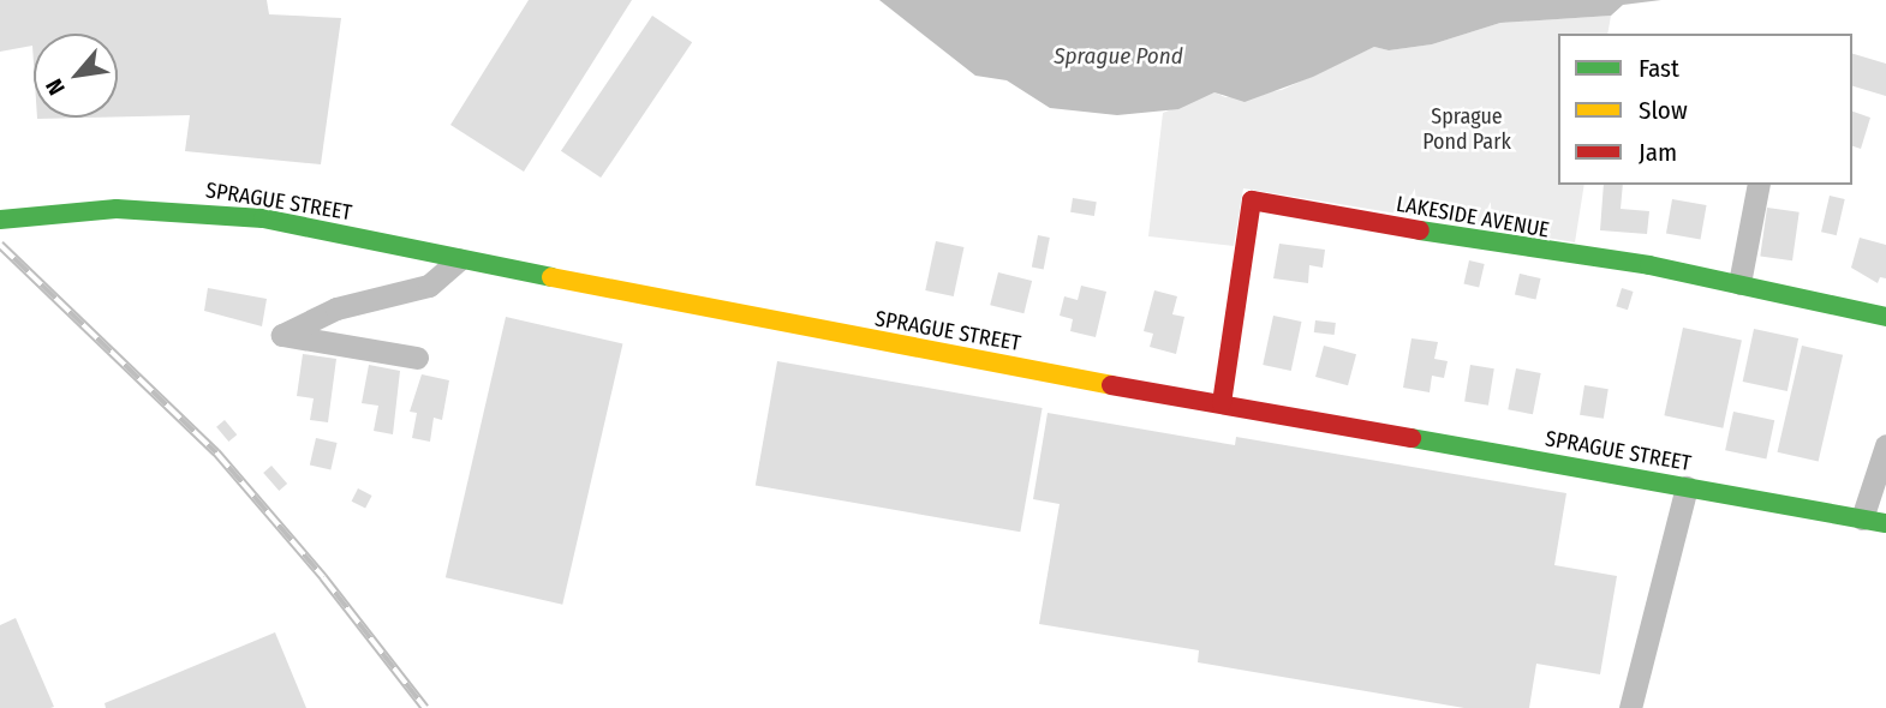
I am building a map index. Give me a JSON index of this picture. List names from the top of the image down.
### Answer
{
  "streets": {
    "main road": ["SPRAGUE STREET", "LAKESIDE AVENUE"]
  },
  "crossings": [
    ["SPRAGUE STREET", "LAKESIDE AVENUE"]
  ],
  "water": ["Sprague Pond"],
  "parks": ["Sprague Pond Park"],
  "legend": ["Fast", "Slow", "Jam"],
  "north": "bottom left"
}
